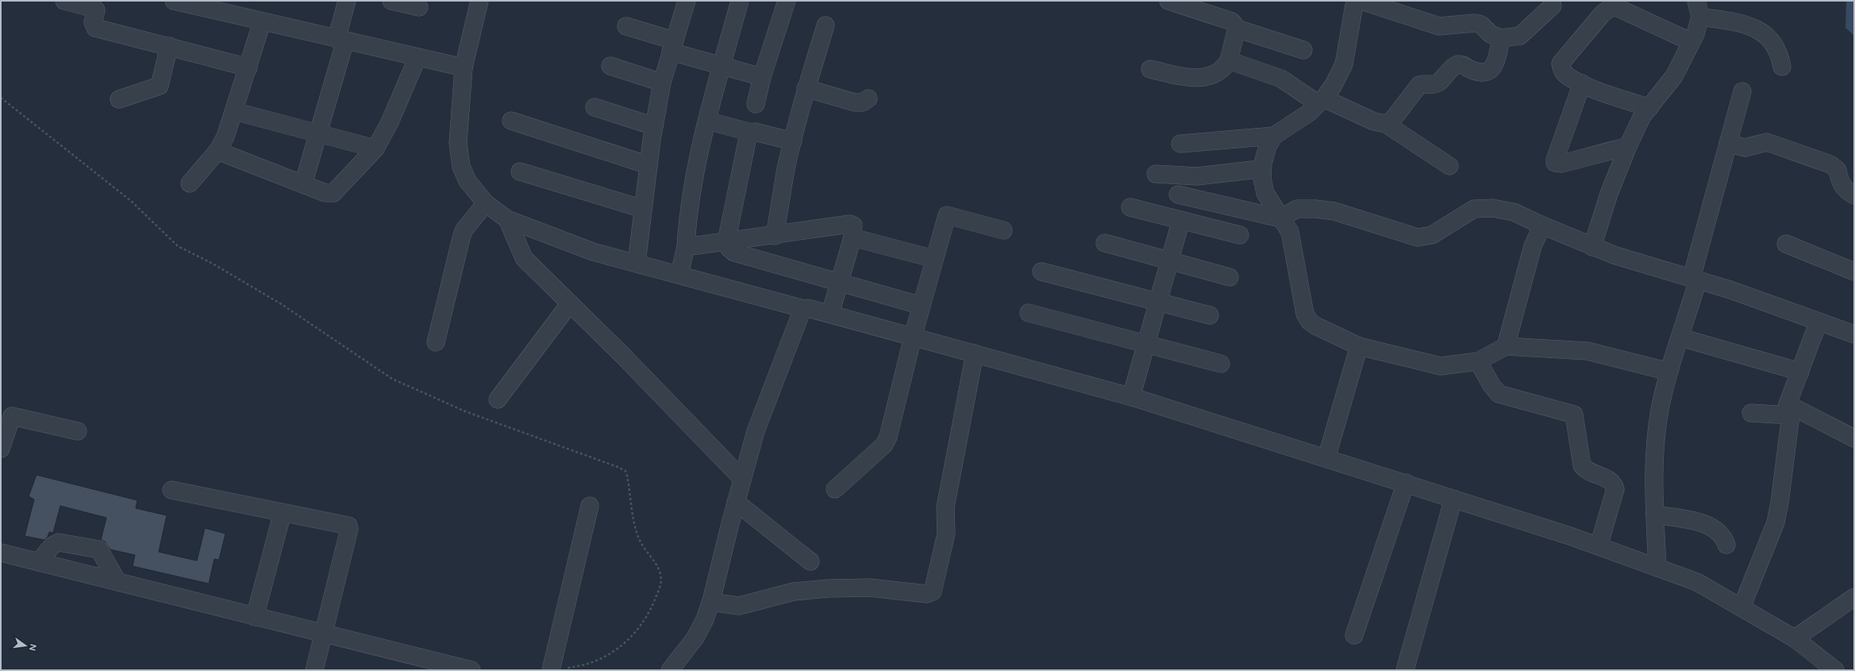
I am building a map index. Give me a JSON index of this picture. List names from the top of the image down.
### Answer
{
  "north": "right"
}
